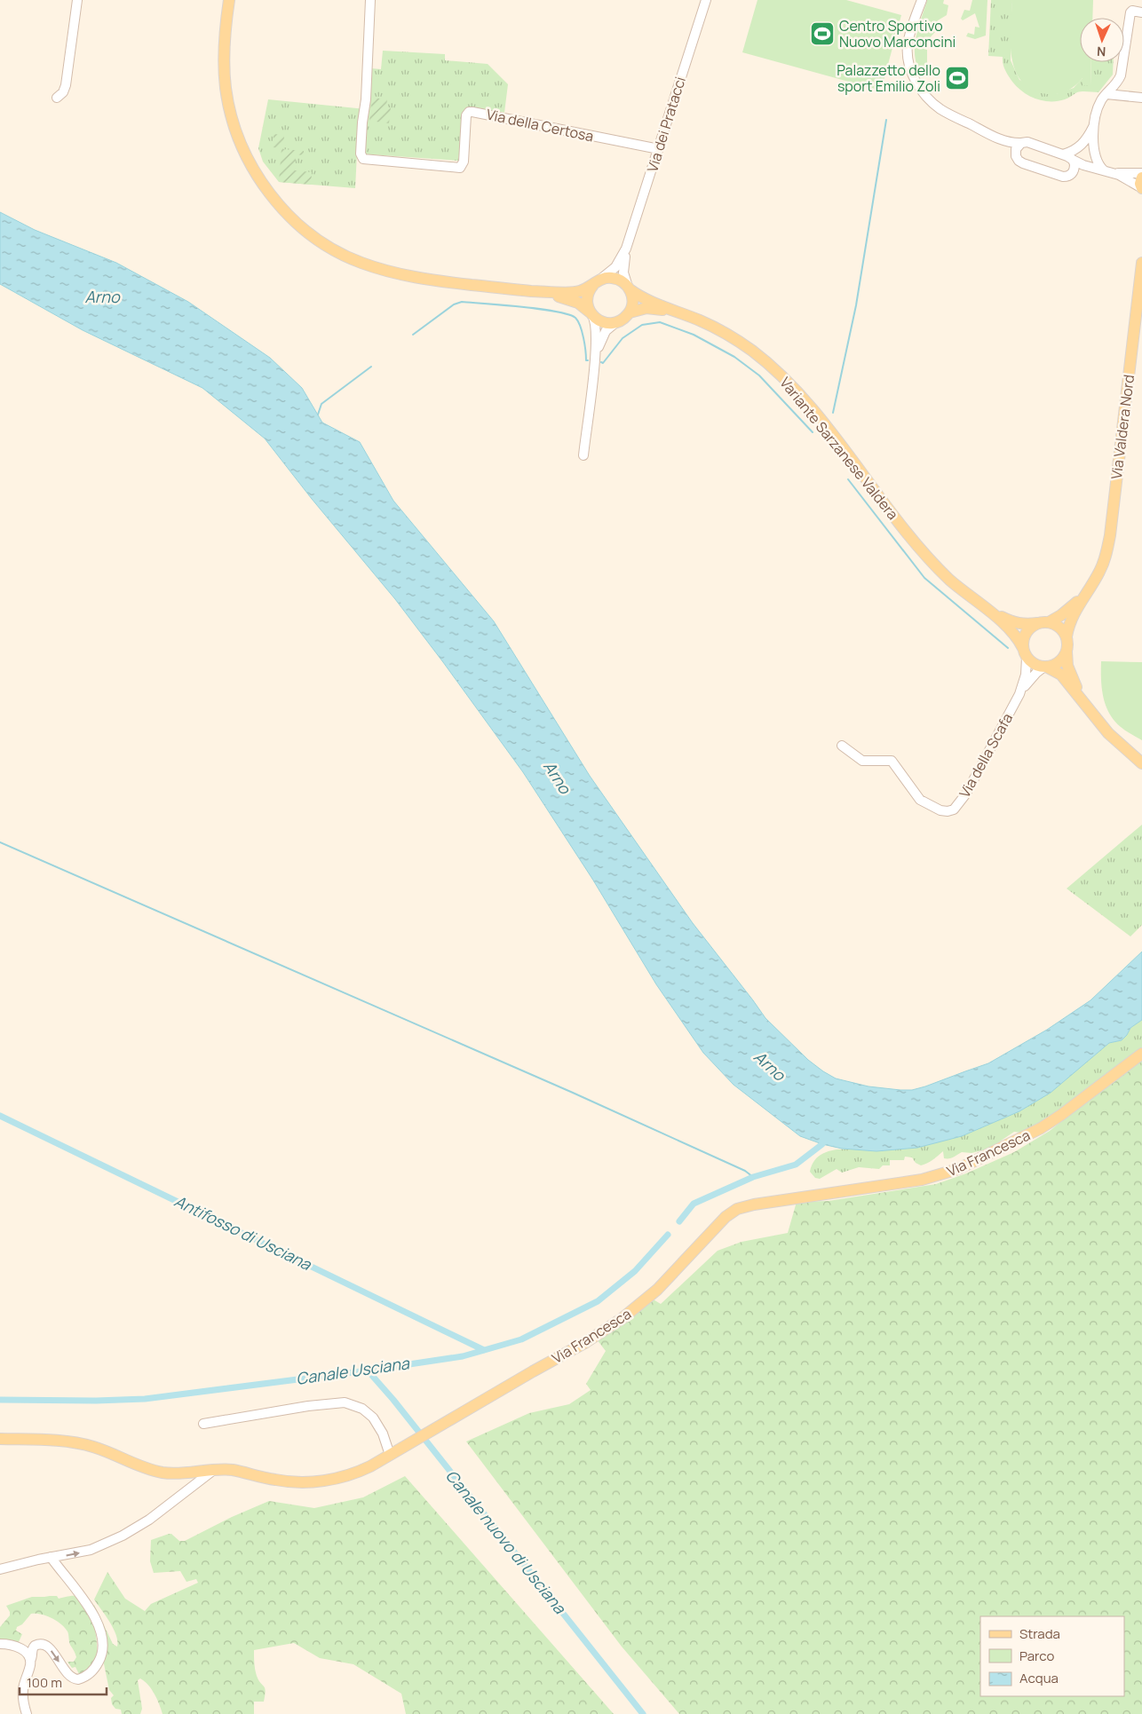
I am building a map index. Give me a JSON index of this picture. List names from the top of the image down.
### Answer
{
  "streets": {
    "main road": ["Via Valdera Nord", "Variante Sarzanese Valdera", "Via Francesca"],
    "street": ["Via dei Pratacci", "Via della Certosa", "Via della Scafa"]
  },
  "crossings": [
    ["Via dei Pratacci", "Via della Certosa"],
    ["Via dei Pratacci", "Variante Sarzanese Valdera"]
  ],
  "water": [
    "Arno",
    "Antifosso di Usciana",
    "Canale Usciana",
    "Canale nuovo di Usciana"
  ],
  "places": {
    "sports": ["Centro Sportivo Nuovo Marconcini", "Palazzetto dello sport Emilio Zoli"]
  },
  "legend": ["Strada", "Parco", "Acqua"],
  "scale_bar": "100 m",
  "north": "bottom"
}
